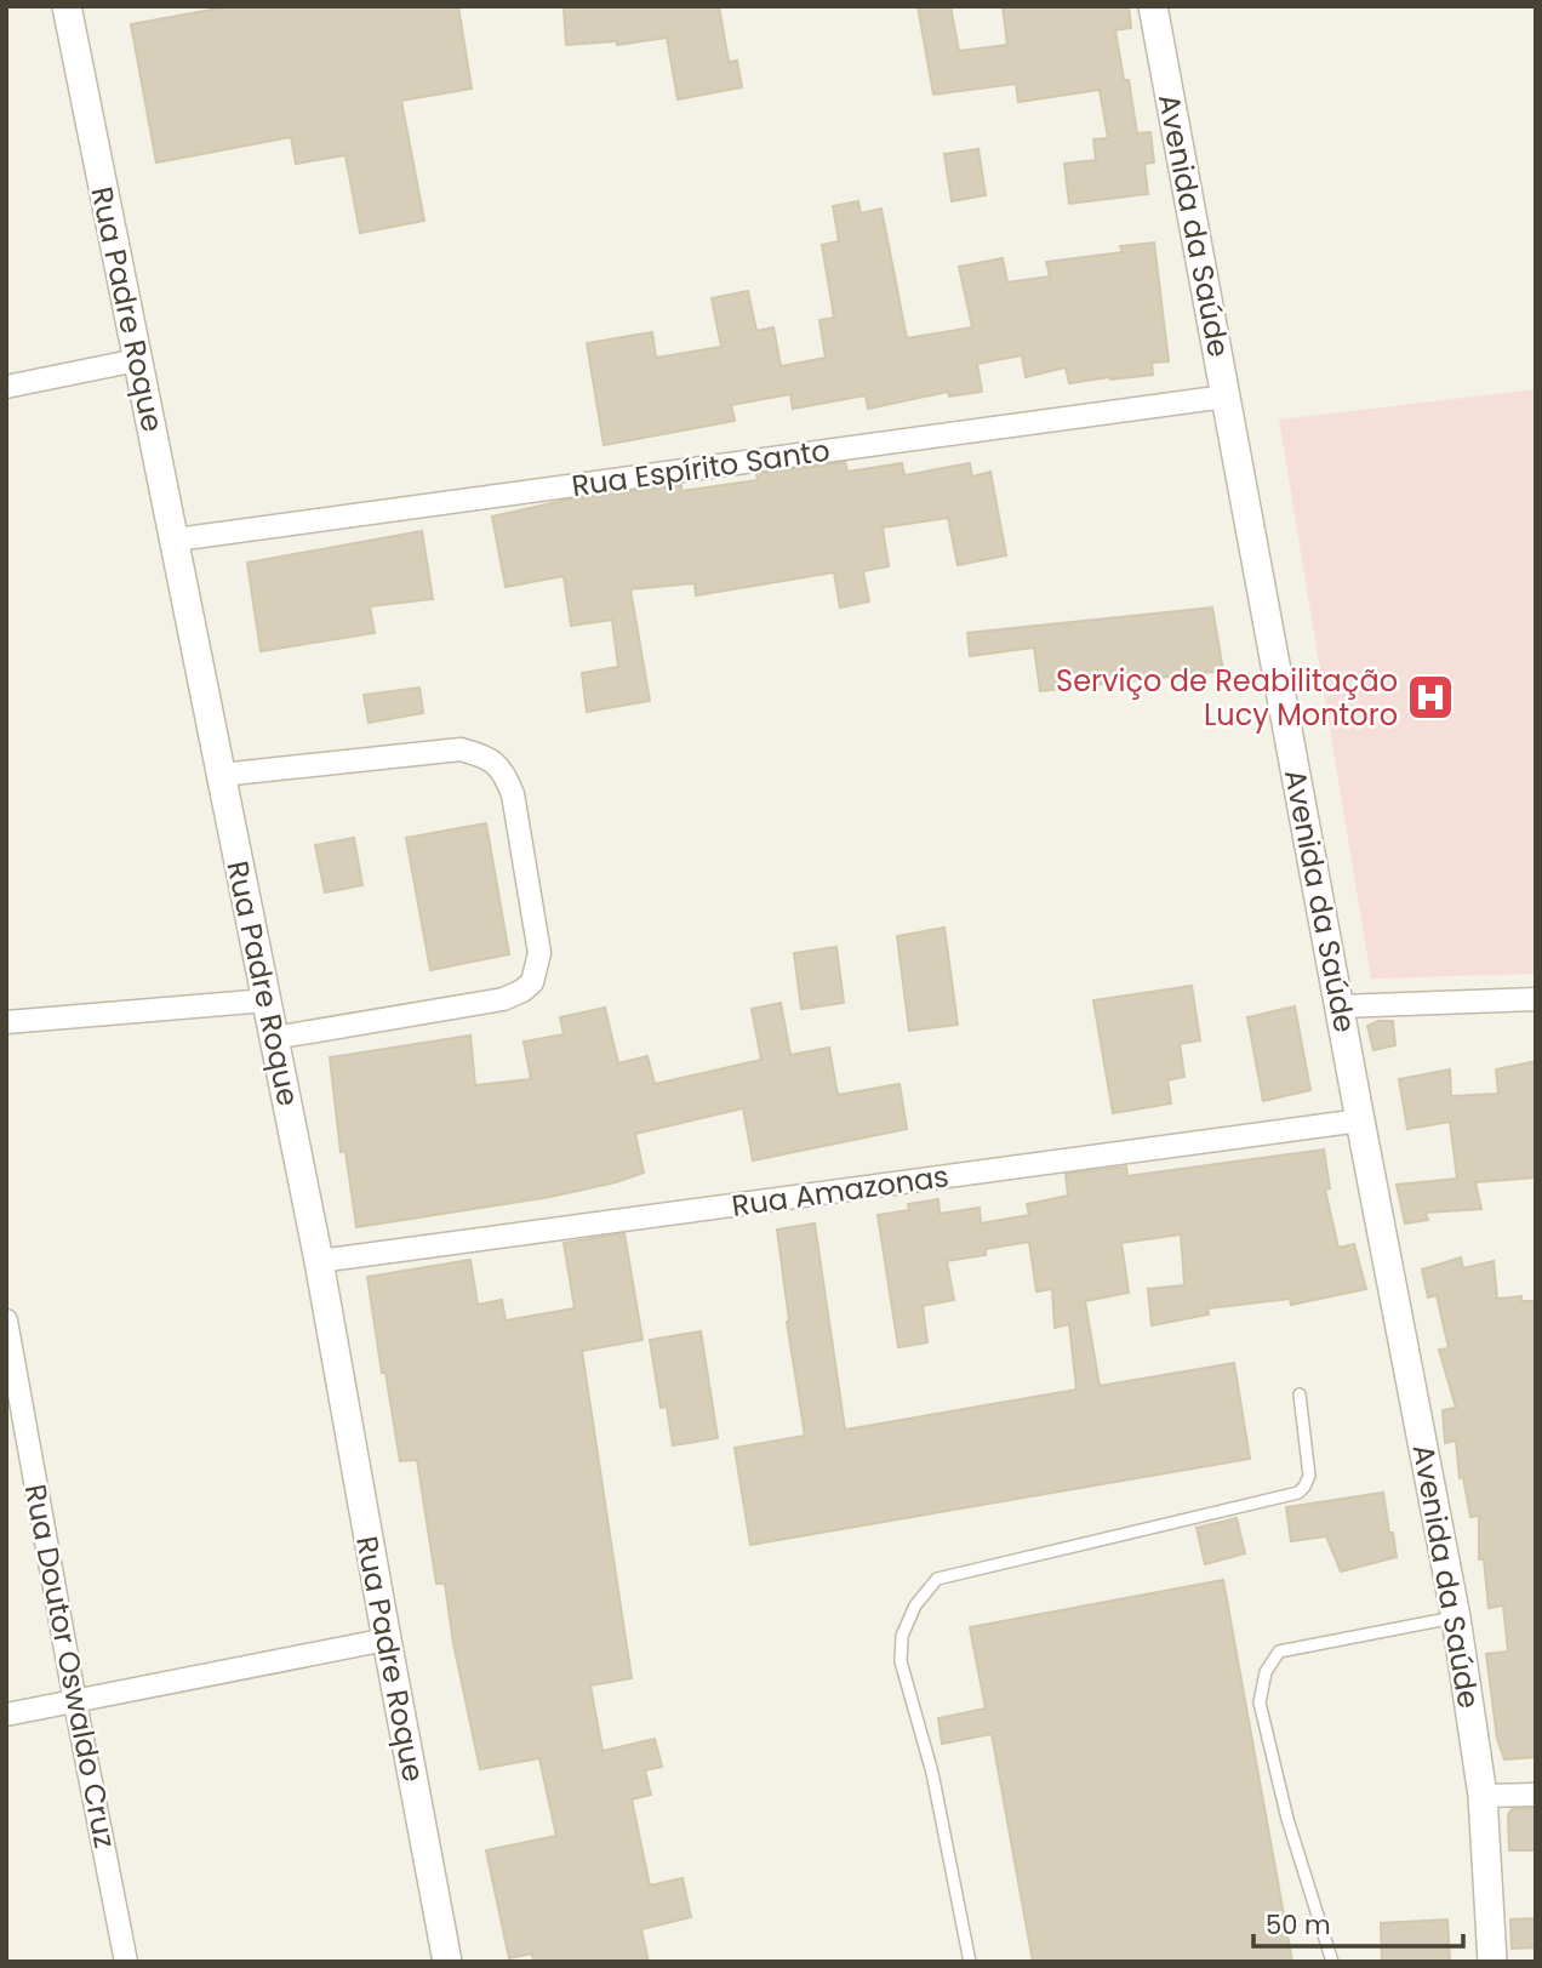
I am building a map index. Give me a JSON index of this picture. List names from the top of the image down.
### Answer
{
  "streets": {
    "street": [
      "Avenida da Saúde",
      "Rua Padre Roque",
      "Rua Espírito Santo",
      "Rua Amazonas",
      "Rua Doutor Oswaldo Cruz"
    ]
  },
  "crossings": [
    ["Avenida da Saúde", "Rua Espírito Santo"],
    ["Avenida da Saúde", "Rua Amazonas"],
    ["Rua Padre Roque", "Rua Espírito Santo"],
    ["Rua Padre Roque", "Rua Amazonas"]
  ],
  "places": {
    "hospital": ["Serviço de Reabilitação Lucy Montoro"]
  },
  "scale_bar": "50 m"
}
